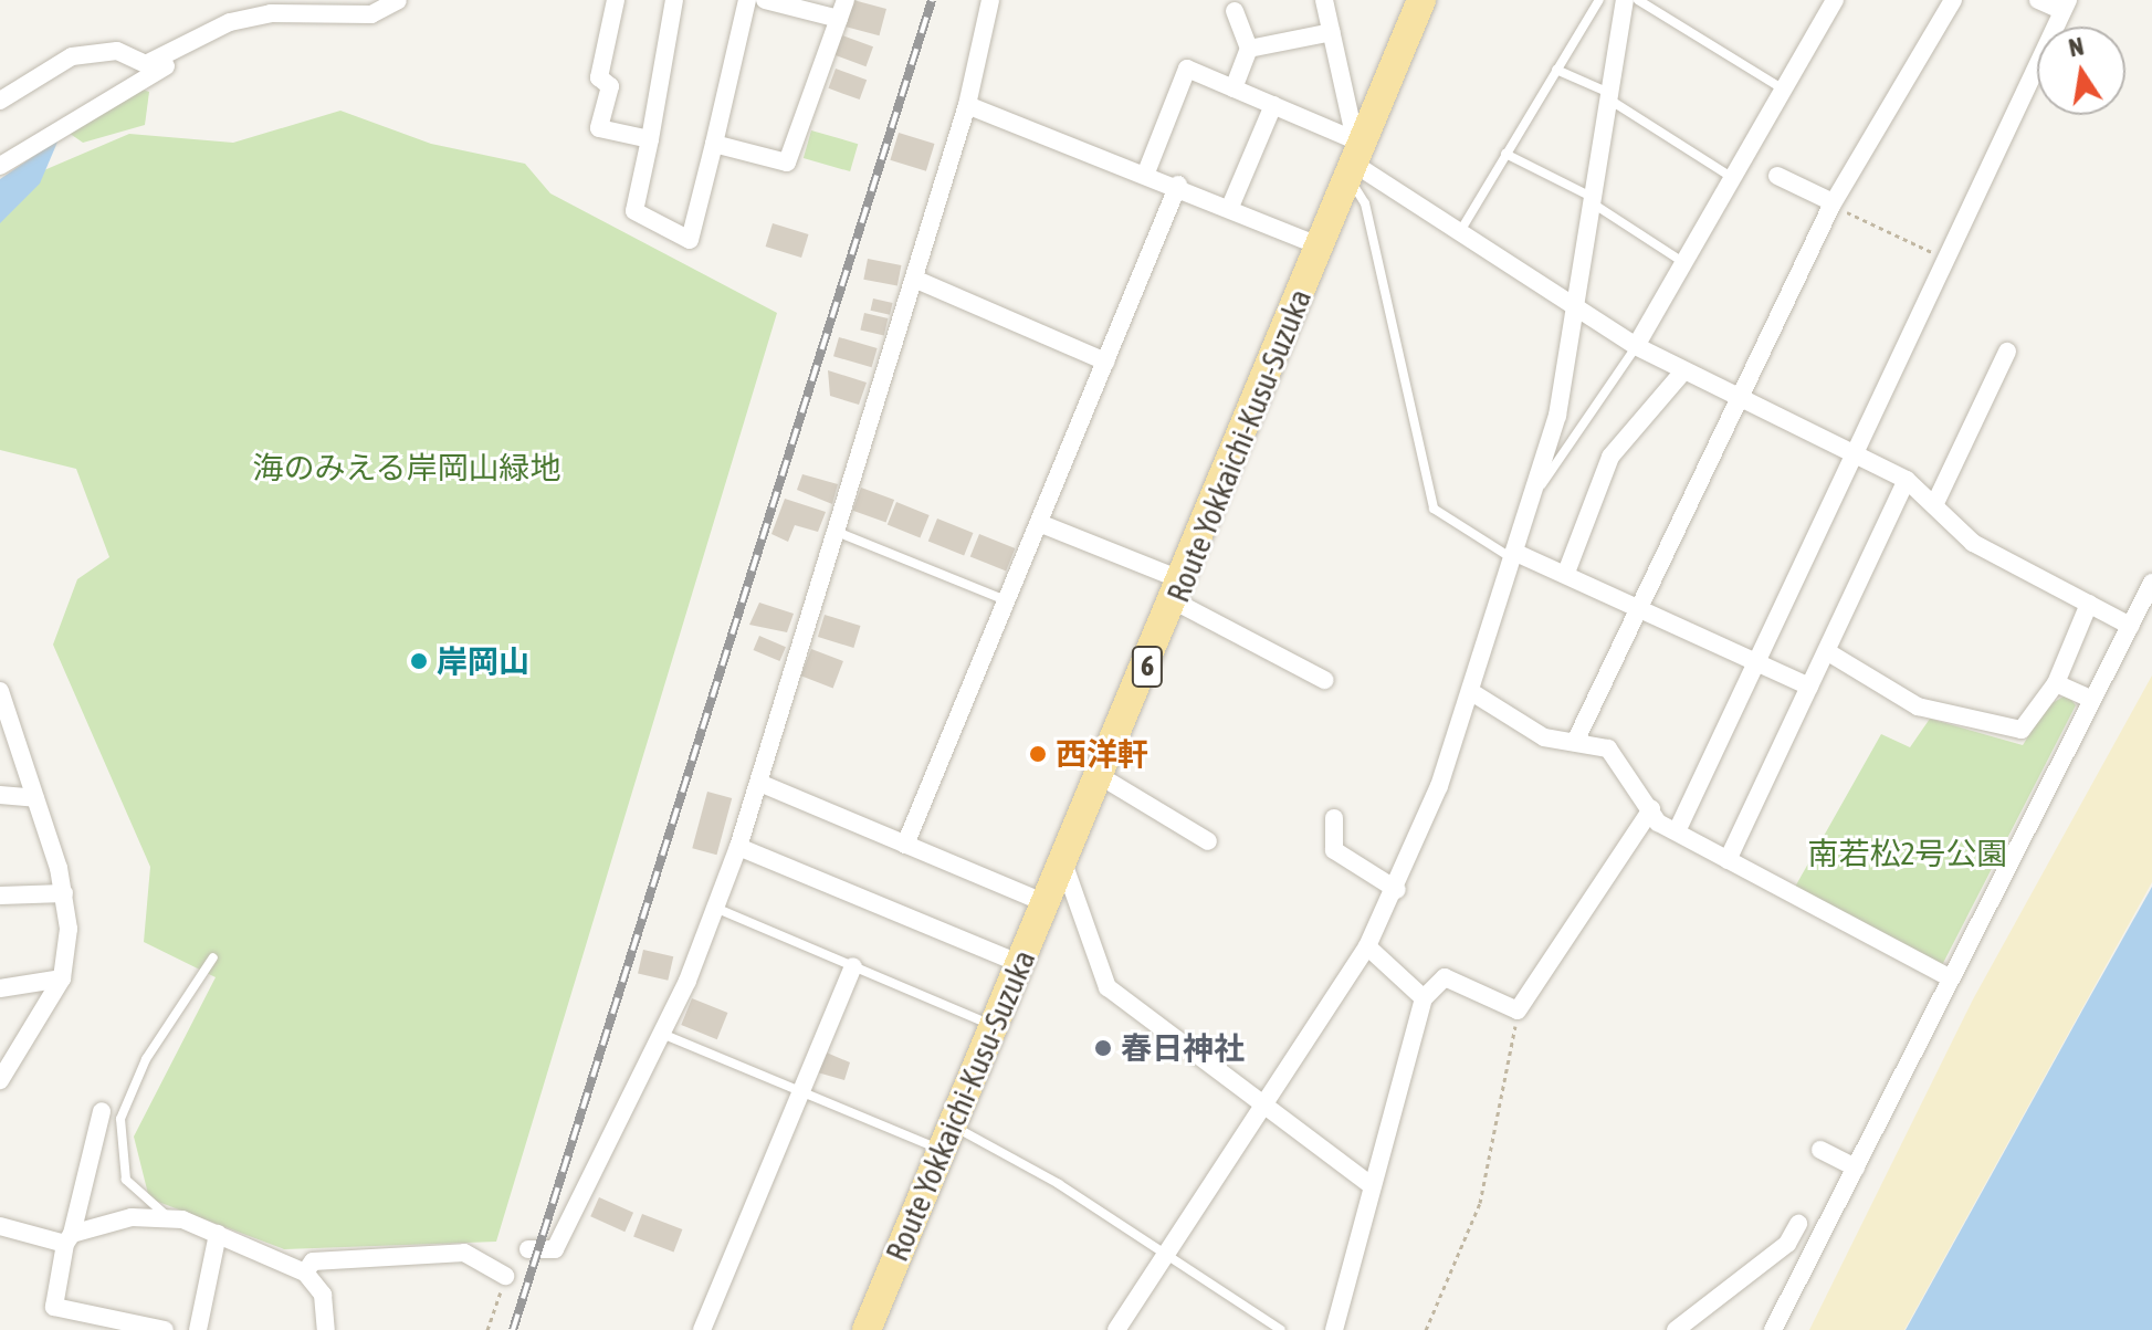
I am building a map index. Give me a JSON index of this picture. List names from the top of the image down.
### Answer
{
  "streets": {
    "main road": ["Route Yokkaichi-Kusu-Suzuka", "6"]
  },
  "parks": ["海のみえる岸岡山緑地", "南若松2号公園"],
  "places": ["岸岡山", "西洋軒", "春日神社"],
  "north": "top"
}
